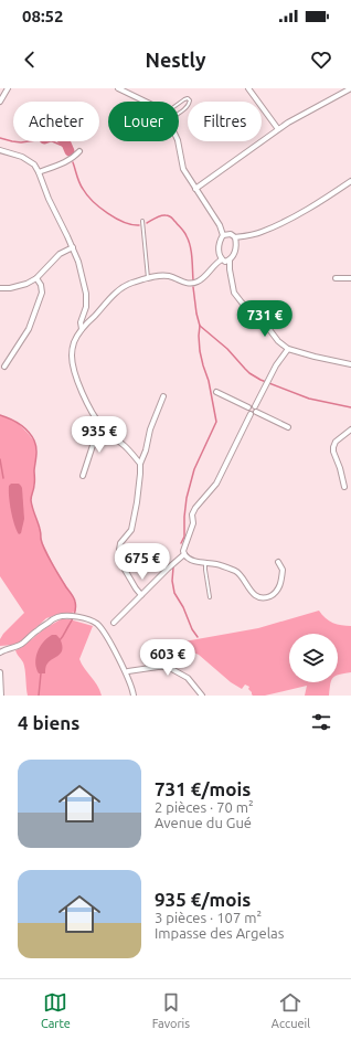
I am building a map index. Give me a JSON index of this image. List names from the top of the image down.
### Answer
{
  "page": {
    "status": "08:52",
    "header": "Nestly",
    "chip": ["Acheter", "Louer", "Filtres"],
    "price": [
      "731 €",
      "935 €",
      "675 €",
      "603 €"
    ],
    "heading": "4 biens",
    "list": [
      {
        "name": "731 €/mois",
        "note": "2 pièces · 70 m² · Avenue du Gué"
      },
      {
        "name": "935 €/mois",
        "note": "3 pièces · 107 m² · Impasse des Argelas"
      }
    ],
    "tabs": ["Carte", "Favoris", "Accueil"]
  }
}
